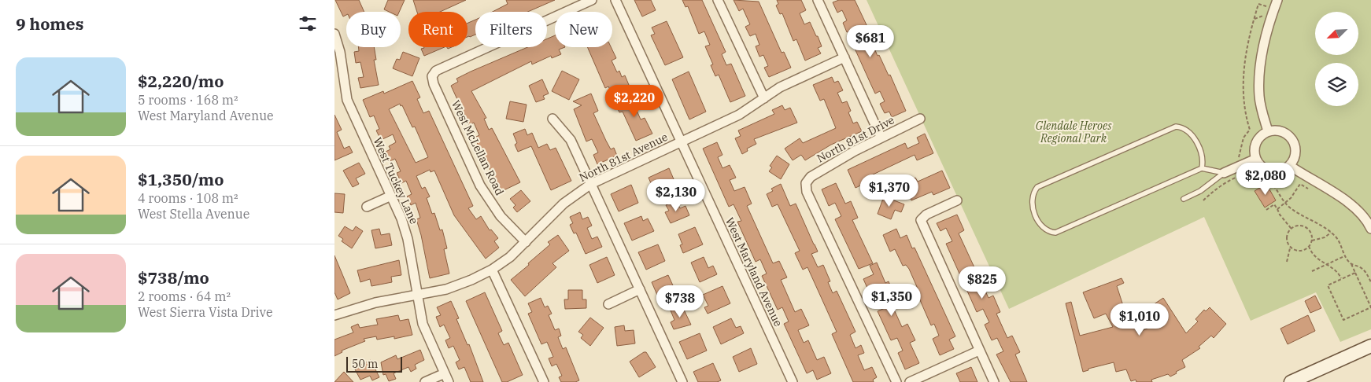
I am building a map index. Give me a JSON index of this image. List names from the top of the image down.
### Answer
{
  "streets": {
    "street": [
      "North 81st Drive",
      "West McLellan Road",
      "North 81st Avenue",
      "West Tuckey Lane",
      "West Maryland Avenue"
    ]
  },
  "crossings": [
    ["West McLellan Road", "North 81st Avenue"],
    ["North 81st Avenue", "West Tuckey Lane"],
    ["North 81st Avenue", "West Maryland Avenue"]
  ],
  "parks": ["Glendale Heroes Regional Park"],
  "scale_bar": "50 m",
  "north": "bottom left",
  "page": {
    "heading": "9 homes",
    "chip": [
      "Buy",
      "Rent",
      "Filters",
      "New"
    ],
    "price": [
      "$681",
      "$2,220",
      "$2,080",
      "$1,370",
      "$2,130",
      "$825",
      "$1,350",
      "$738",
      "$1,010"
    ],
    "list": [
      {
        "name": "$2,220/mo",
        "note": "5 rooms · 168 m² · West Maryland Avenue"
      },
      {
        "name": "$1,350/mo",
        "note": "4 rooms · 108 m² · West Stella Avenue"
      },
      {
        "name": "$738/mo",
        "note": "2 rooms · 64 m² · West Sierra Vista Drive"
      }
    ],
    "scale": "50 m"
  }
}
